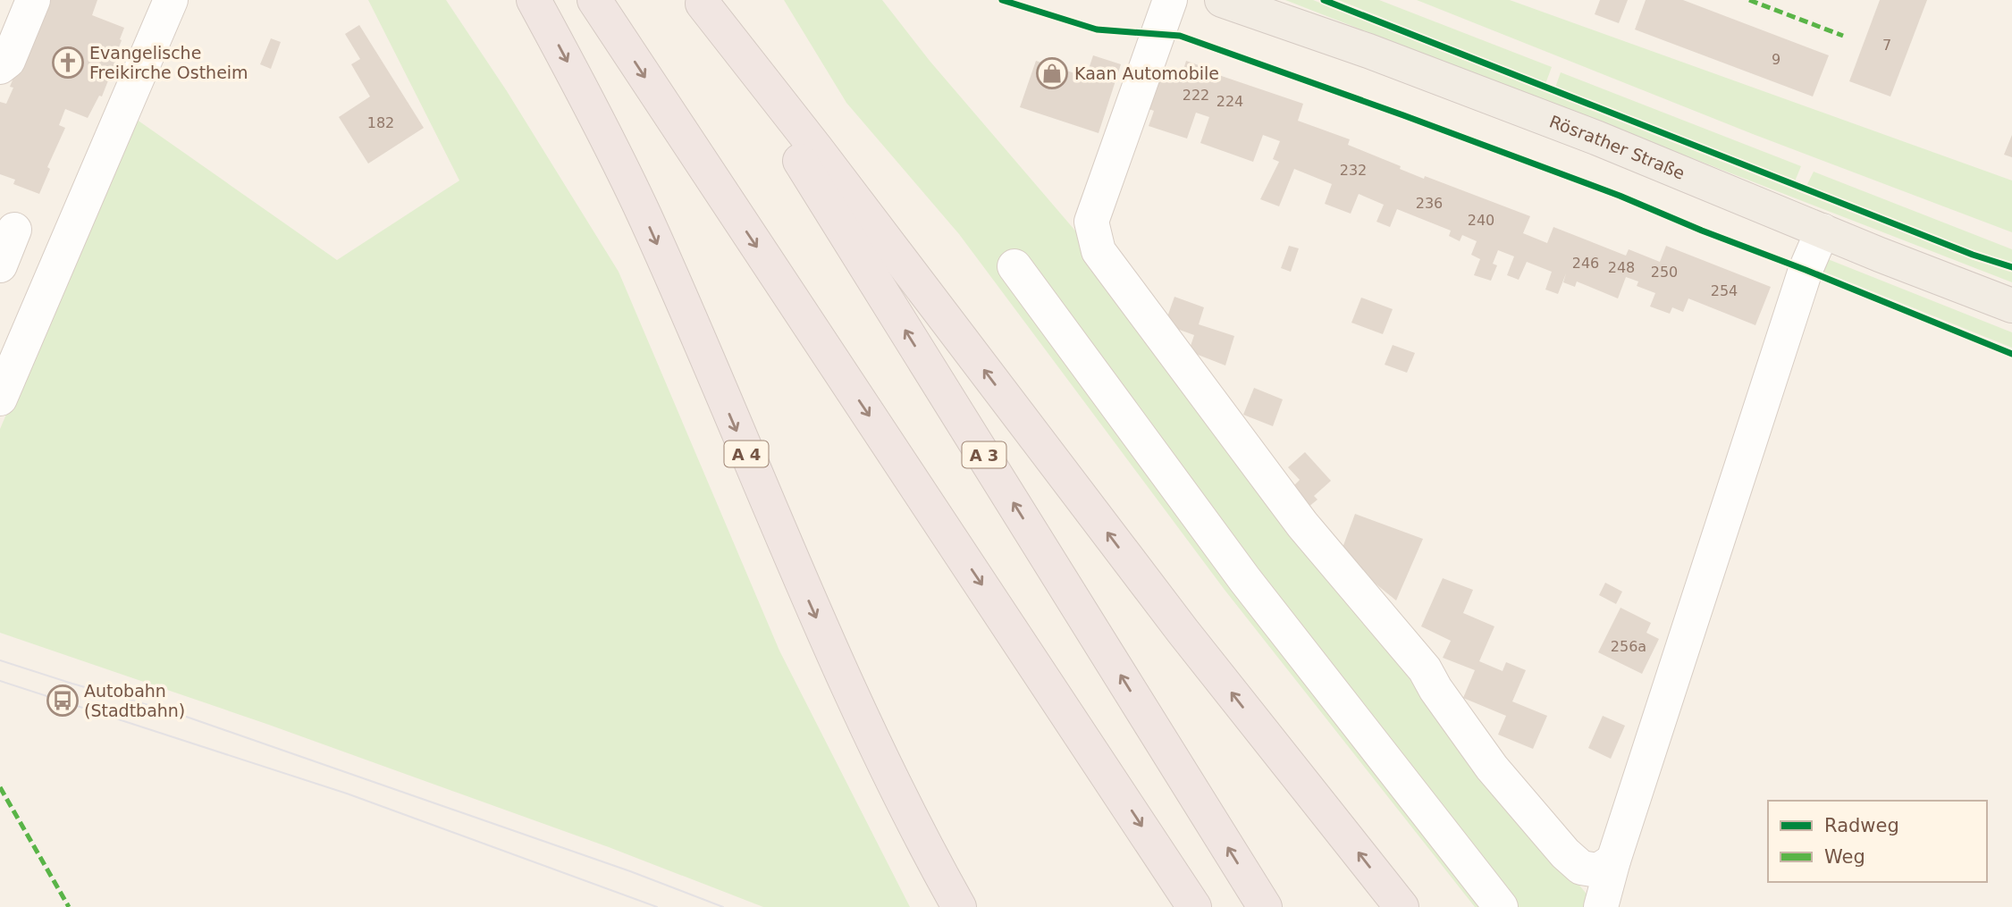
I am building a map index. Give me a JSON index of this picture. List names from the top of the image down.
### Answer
{
  "streets": {
    "highway": ["A 4", "A 3"],
    "main road": ["Rösrather Straße"]
  },
  "places": {
    "church": ["Evangelische Freikirche Ostheim"],
    "shop": ["Kaan Automobile"],
    "bus stop": ["Autobahn (Stadtbahn)"]
  },
  "house_numbers": [
    "7",
    "9",
    "222",
    "224",
    "182",
    "232",
    "236",
    "240",
    "246",
    "248",
    "250",
    "254",
    "256a"
  ],
  "legend": ["Radweg", "Weg"]
}
